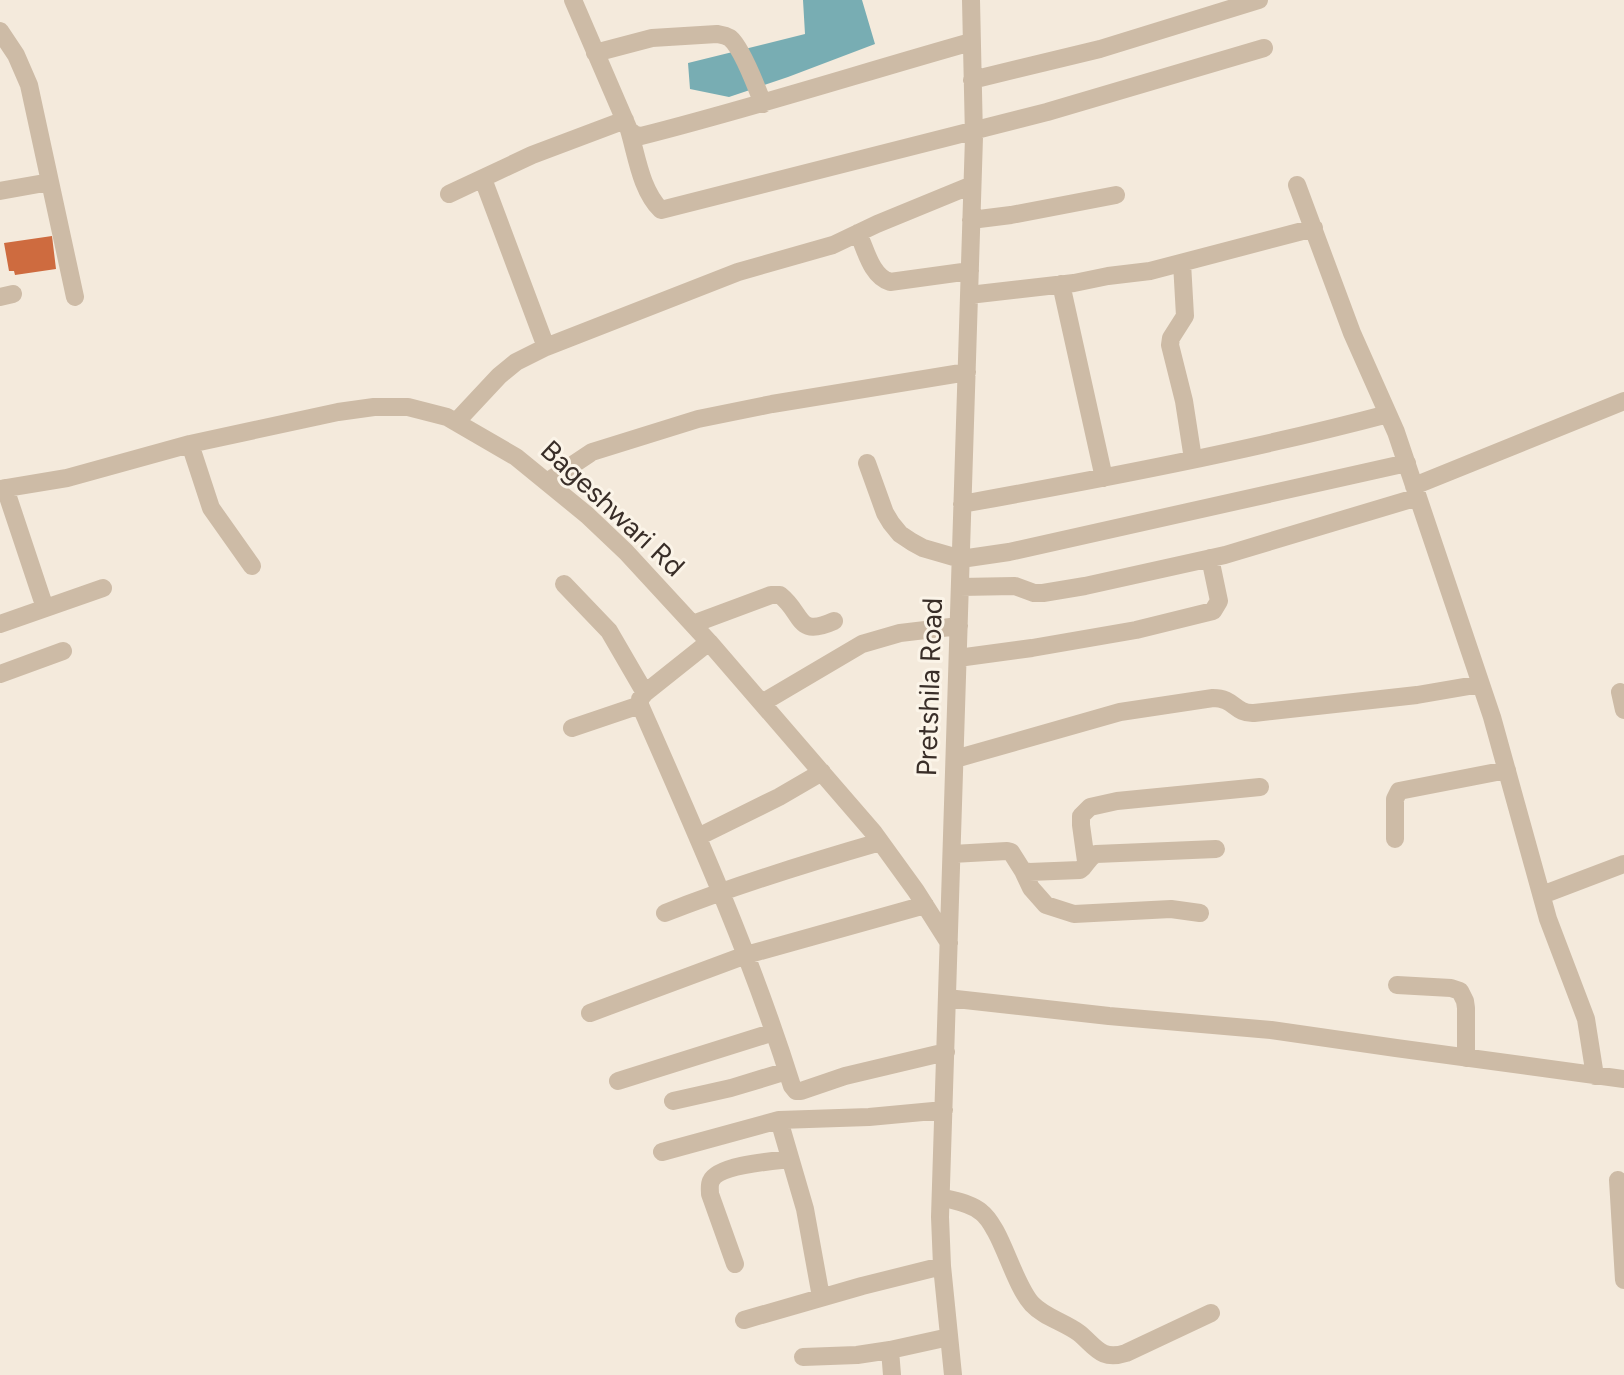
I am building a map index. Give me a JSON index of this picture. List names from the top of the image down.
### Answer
{
  "streets": {
    "street": ["Bageshwari Rd", "Pretshila Road"]
  },
  "crossings": [
    ["Bageshwari Rd", "Pretshila Road"]
  ]
}
